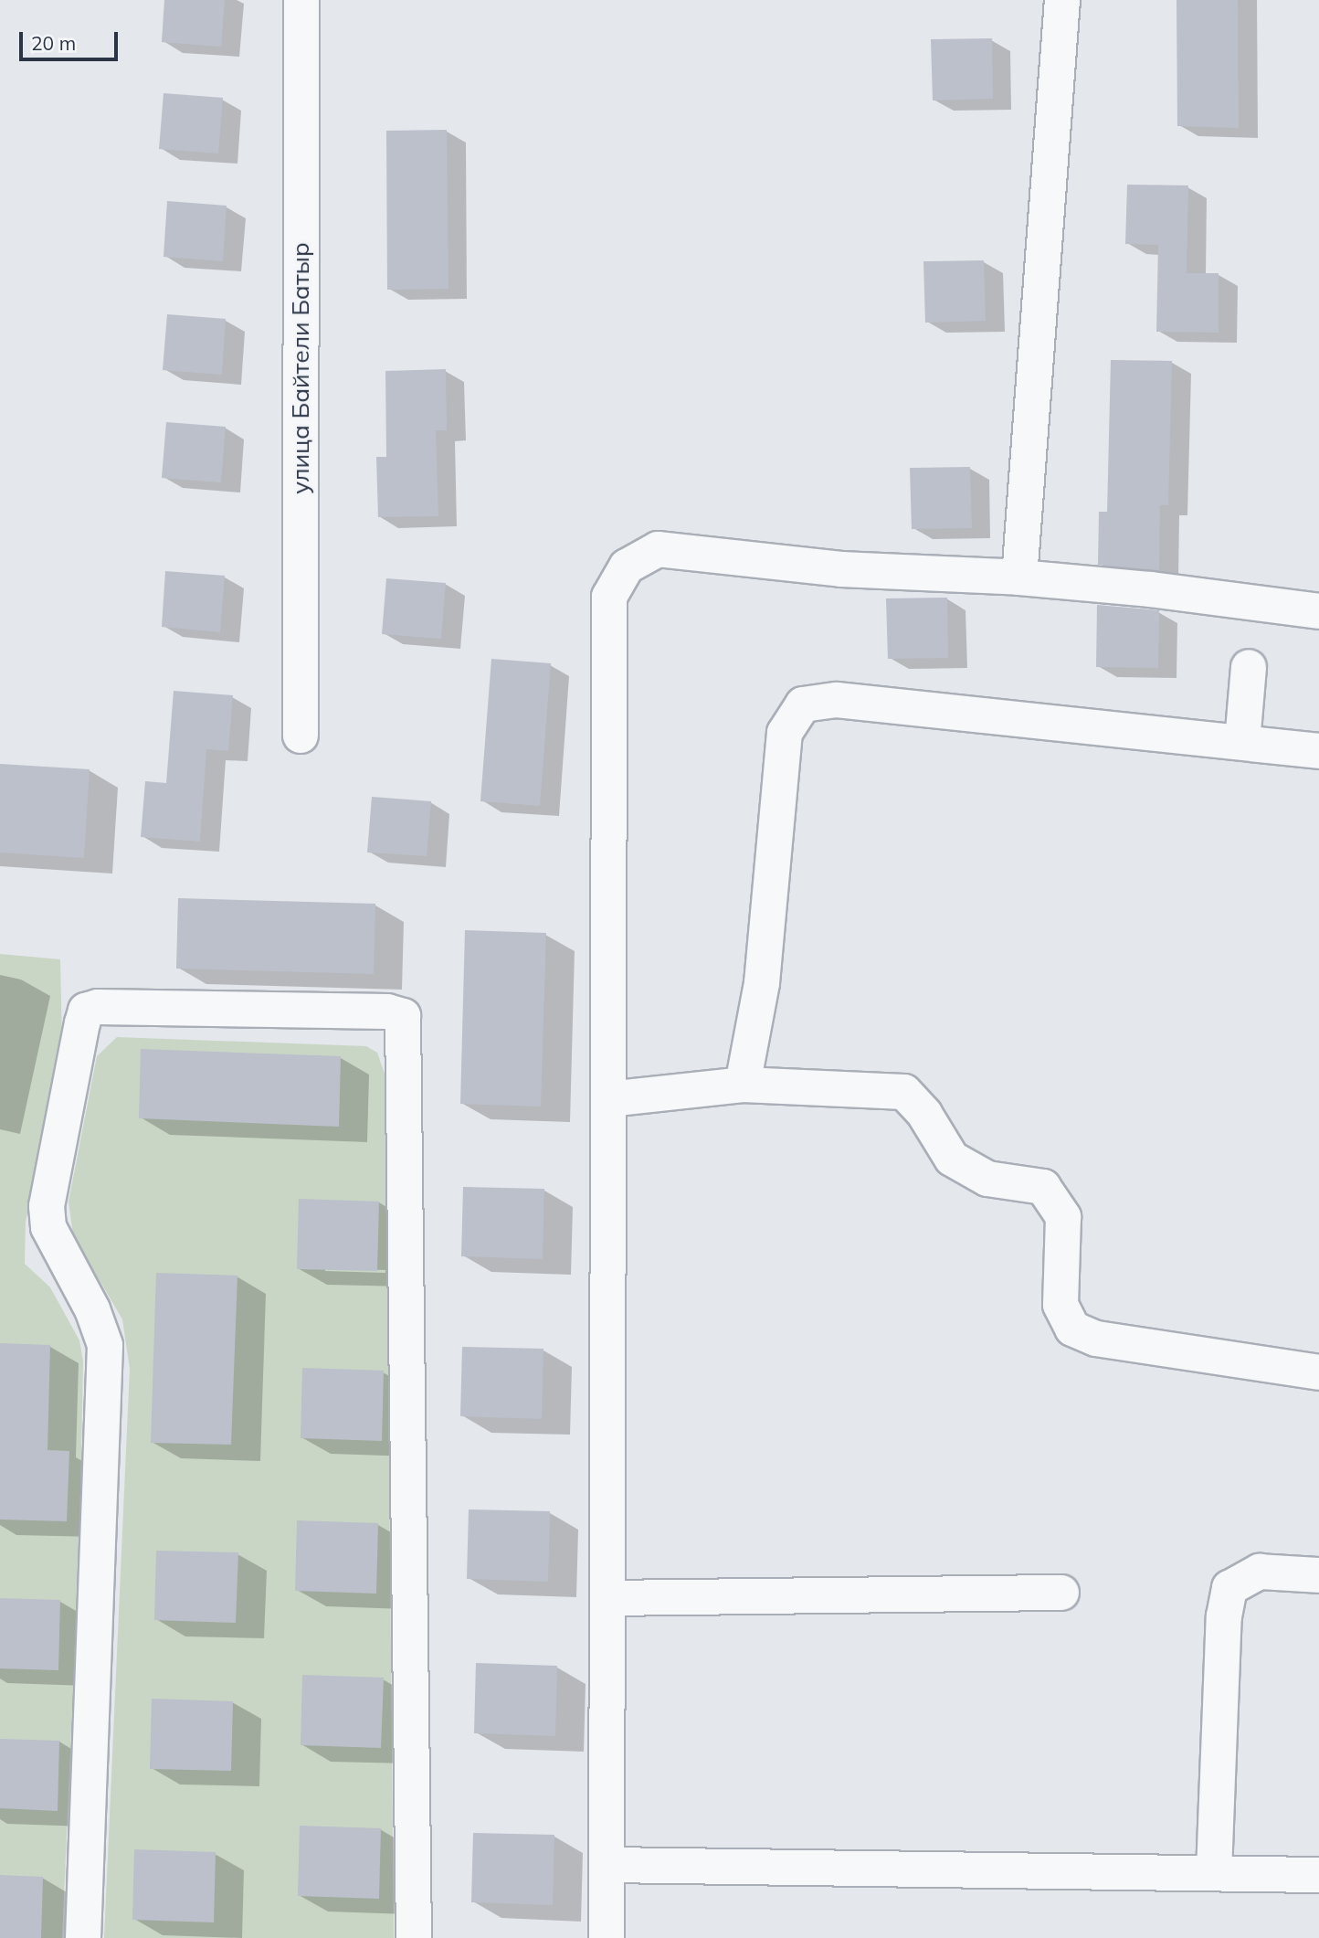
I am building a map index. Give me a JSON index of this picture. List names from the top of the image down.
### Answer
{
  "streets": {
    "street": ["улица Байтели Батыр"]
  },
  "scale_bar": "20 m"
}
